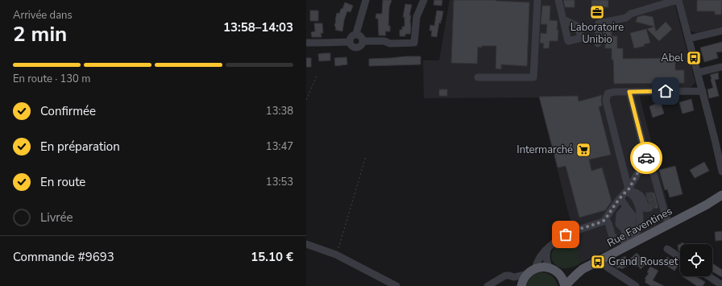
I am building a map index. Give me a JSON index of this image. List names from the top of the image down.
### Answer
{
  "streets": {
    "main road": ["Rue Faventines"]
  },
  "places": {
    "office": ["Laboratoire Unibio"],
    "bus stop": ["Abel", "Grand Rousset"],
    "supermarket": ["Intermarché"]
  },
  "page": {
    "heading": ["2 min", "Arrivée dans", "13:58–14:03"],
    "panel": ["Commande #9693", "15.10 €"],
    "bar": "En route · 130 m",
    "list": [
      ["Confirmée", "13:38"],
      ["En préparation", "13:47"],
      ["En route", "13:53"],
      "Livrée"
    ]
  }
}
